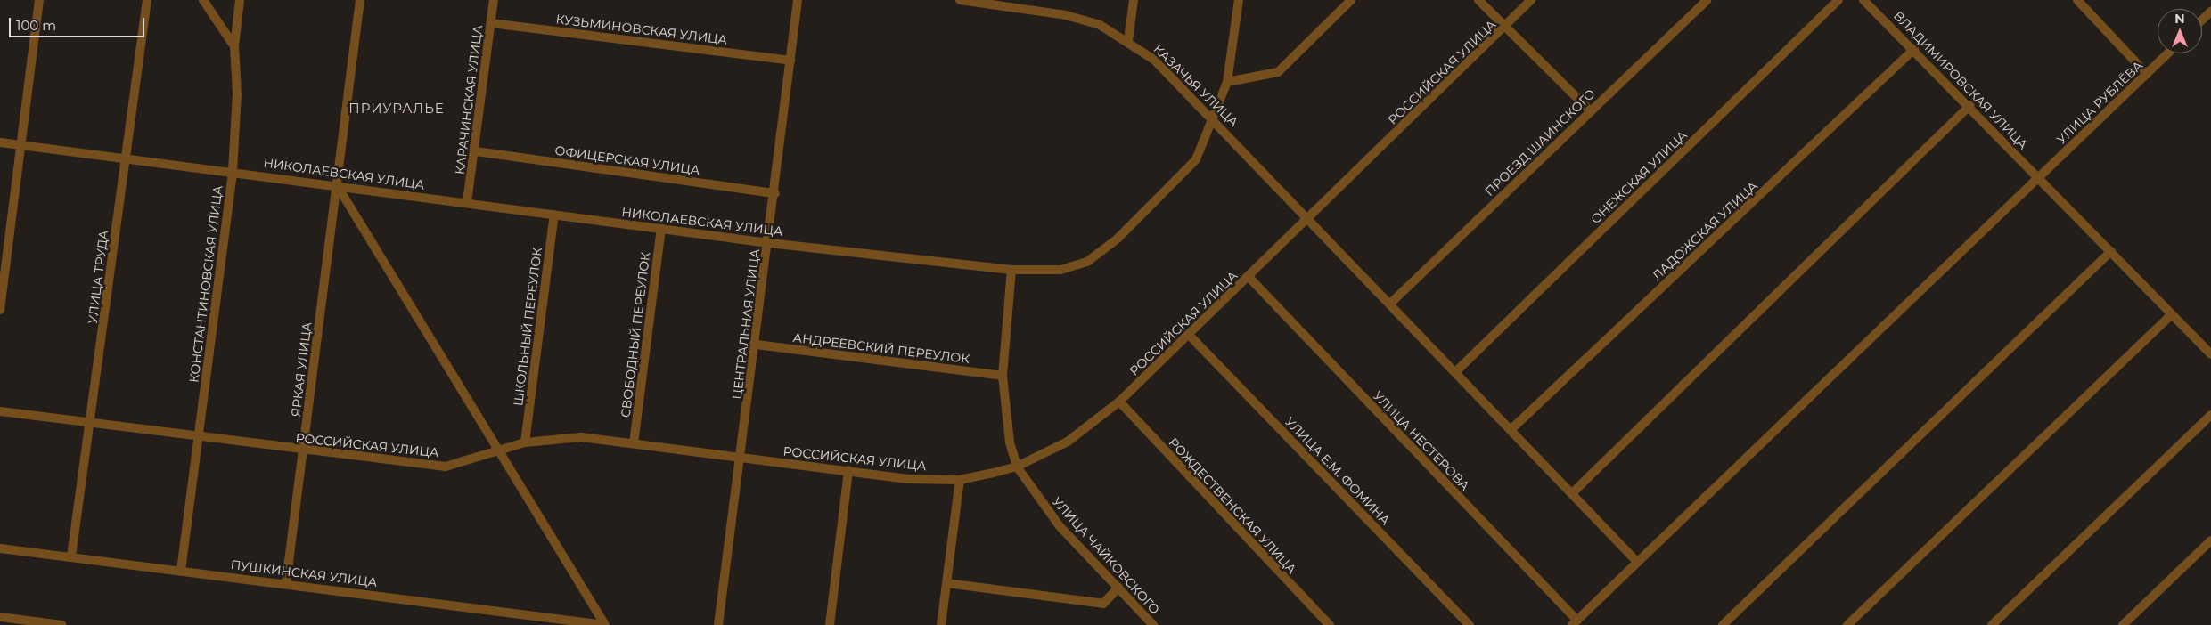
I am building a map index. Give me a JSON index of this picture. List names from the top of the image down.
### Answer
{
  "streets": {
    "street": [
      "КУЗЬМИНОВСКАЯ УЛИЦА",
      "РОССИЙСКАЯ УЛИЦА",
      "ВЛАДИМИРОВСКАЯ УЛИЦА",
      "КАЗАЧЬЯ УЛИЦА",
      "КАРАЧИНСКАЯ УЛИЦА",
      "УЛИЦА РУБЛЁВА",
      "ПРОЕЗД ШАИНСКОГО",
      "ОФИЦЕРСКАЯ УЛИЦА",
      "НИКОЛАЕВСКАЯ УЛИЦА",
      "ОНЕЖСКАЯ УЛИЦА",
      "ЛАДОЖСКАЯ УЛИЦА",
      "УЛИЦА ТРУДА",
      "КОНСТАНТИНОВСКАЯ УЛИЦА",
      "ЦЕНТРАЛЬНАЯ УЛИЦА",
      "ШКОЛЬНЫЙ ПЕРЕУЛОК",
      "СВОБОДНЫЙ ПЕРЕУЛОК",
      "АНДРЕЕВСКИЙ ПЕРЕУЛОК",
      "ЯРКАЯ УЛИЦА",
      "УЛИЦА НЕСТЕРОВА",
      "УЛИЦА Е.М. ФОМИНА",
      "РОЖДЕСТВЕНСКАЯ УЛИЦА",
      "УЛИЦА ЧАЙКОВСКОГО",
      "ПУШКИНСКАЯ УЛИЦА"
    ]
  },
  "crossings": [
    ["КУЗЬМИНОВСКАЯ УЛИЦА", "КАРАЧИНСКАЯ УЛИЦА"],
    ["КУЗЬМИНОВСКАЯ УЛИЦА", "ЦЕНТРАЛЬНАЯ УЛИЦА"],
    ["РОССИЙСКАЯ УЛИЦА", "КАЗАЧЬЯ УЛИЦА"],
    ["РОССИЙСКАЯ УЛИЦА", "УЛИЦА ТРУДА"],
    ["РОССИЙСКАЯ УЛИЦА", "КОНСТАНТИНОВСКАЯ УЛИЦА"],
    ["РОССИЙСКАЯ УЛИЦА", "ЦЕНТРАЛЬНАЯ УЛИЦА"],
    ["РОССИЙСКАЯ УЛИЦА", "ШКОЛЬНЫЙ ПЕРЕУЛОК"],
    ["РОССИЙСКАЯ УЛИЦА", "СВОБОДНЫЙ ПЕРЕУЛОК"],
    ["РОССИЙСКАЯ УЛИЦА", "ЯРКАЯ УЛИЦА"],
    ["РОССИЙСКАЯ УЛИЦА", "УЛИЦА НЕСТЕРОВА"],
    ["РОССИЙСКАЯ УЛИЦА", "УЛИЦА Е.М. ФОМИНА"],
    ["РОССИЙСКАЯ УЛИЦА", "РОЖДЕСТВЕНСКАЯ УЛИЦА"],
    ["РОССИЙСКАЯ УЛИЦА", "УЛИЦА ЧАЙКОВСКОГО"],
    ["ВЛАДИМИРОВСКАЯ УЛИЦА", "УЛИЦА РУБЛЁВА"],
    ["ВЛАДИМИРОВСКАЯ УЛИЦА", "ЛАДОЖСКАЯ УЛИЦА"],
    ["КАЗАЧЬЯ УЛИЦА", "НИКОЛАЕВСКАЯ УЛИЦА"],
    ["КАРАЧИНСКАЯ УЛИЦА", "ОФИЦЕРСКАЯ УЛИЦА"],
    ["КАРАЧИНСКАЯ УЛИЦА", "НИКОЛАЕВСКАЯ УЛИЦА"],
    ["УЛИЦА РУБЛЁВА", "УЛИЦА НЕСТЕРОВА"],
    ["ОФИЦЕРСКАЯ УЛИЦА", "ЦЕНТРАЛЬНАЯ УЛИЦА"],
    ["НИКОЛАЕВСКАЯ УЛИЦА", "УЛИЦА ТРУДА"],
    ["НИКОЛАЕВСКАЯ УЛИЦА", "КОНСТАНТИНОВСКАЯ УЛИЦА"],
    ["НИКОЛАЕВСКАЯ УЛИЦА", "ЦЕНТРАЛЬНАЯ УЛИЦА"],
    ["НИКОЛАЕВСКАЯ УЛИЦА", "ШКОЛЬНЫЙ ПЕРЕУЛОК"],
    ["НИКОЛАЕВСКАЯ УЛИЦА", "СВОБОДНЫЙ ПЕРЕУЛОК"],
    ["НИКОЛАЕВСКАЯ УЛИЦА", "ЯРКАЯ УЛИЦА"],
    ["НИКОЛАЕВСКАЯ УЛИЦА", "УЛИЦА ЧАЙКОВСКОГО"],
    ["УЛИЦА ТРУДА", "ПУШКИНСКАЯ УЛИЦА"],
    ["КОНСТАНТИНОВСКАЯ УЛИЦА", "ПУШКИНСКАЯ УЛИЦА"],
    ["ЦЕНТРАЛЬНАЯ УЛИЦА", "АНДРЕЕВСКИЙ ПЕРЕУЛОК"],
    ["АНДРЕЕВСКИЙ ПЕРЕУЛОК", "УЛИЦА ЧАЙКОВСКОГО"],
    ["ЯРКАЯ УЛИЦА", "ПУШКИНСКАЯ УЛИЦА"]
  ],
  "districts": ["ПРИУРАЛЬЕ"],
  "scale_bar": "100 m",
  "north": "top"
}
